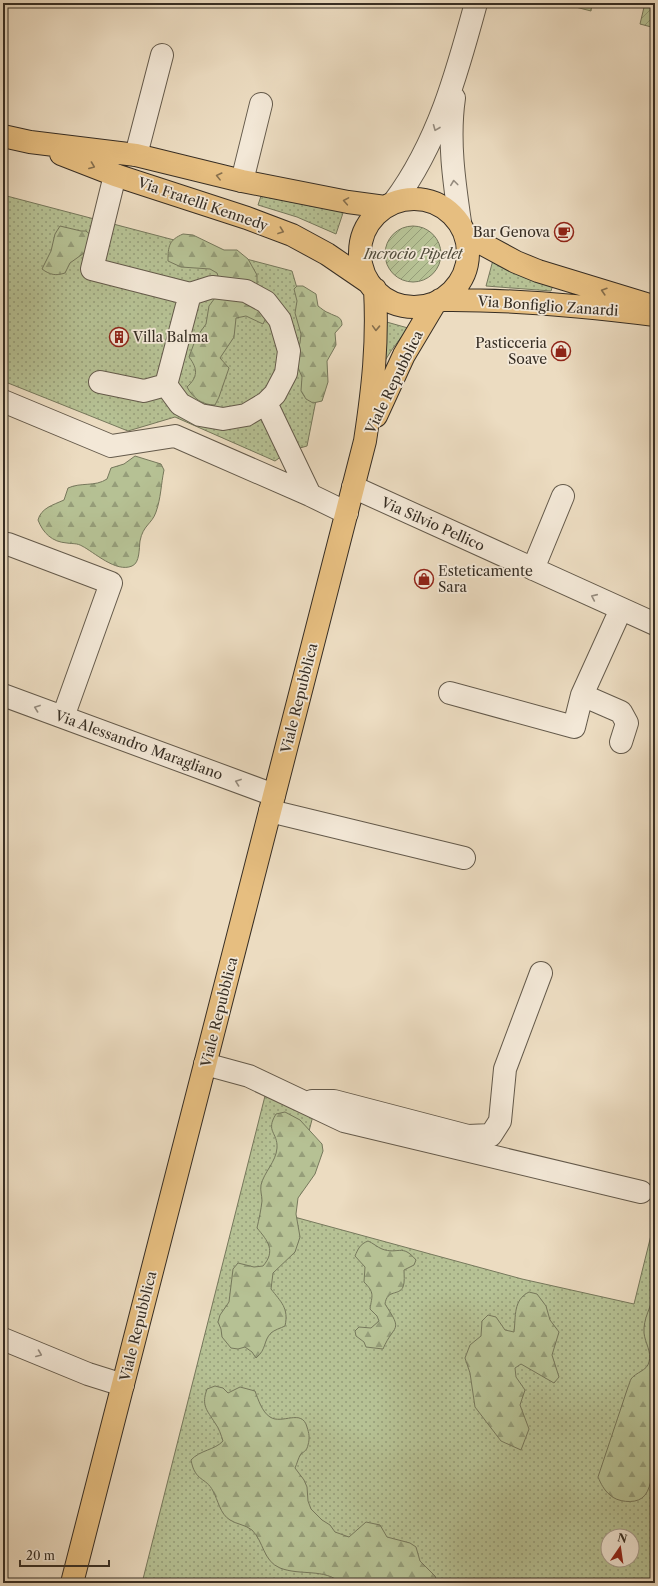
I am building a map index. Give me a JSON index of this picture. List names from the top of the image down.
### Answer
{
  "streets": {
    "main road": ["Via Fratelli Kennedy", "Via Bonfiglio Zanardi", "Viale Repubblica"],
    "street": ["Via Silvio Pellico", "Via Alessandro Maragliano"]
  },
  "crossings": [
    ["Via Fratelli Kennedy", "Via Bonfiglio Zanardi"],
    ["Via Fratelli Kennedy", "Viale Repubblica"],
    ["Via Bonfiglio Zanardi", "Viale Repubblica"],
    ["Viale Repubblica", "Via Silvio Pellico"],
    ["Viale Repubblica", "Via Alessandro Maragliano"]
  ],
  "one_way": ["Via Alessandro Maragliano"],
  "parks": ["Incrocio Pipelet"],
  "places": {
    "cafe": ["Bar Genova"],
    "building": ["Villa Balma"],
    "shop": ["Pasticceria Soave", "Esteticamente Sara"]
  },
  "scale_bar": "20 m",
  "north": "top"
}
